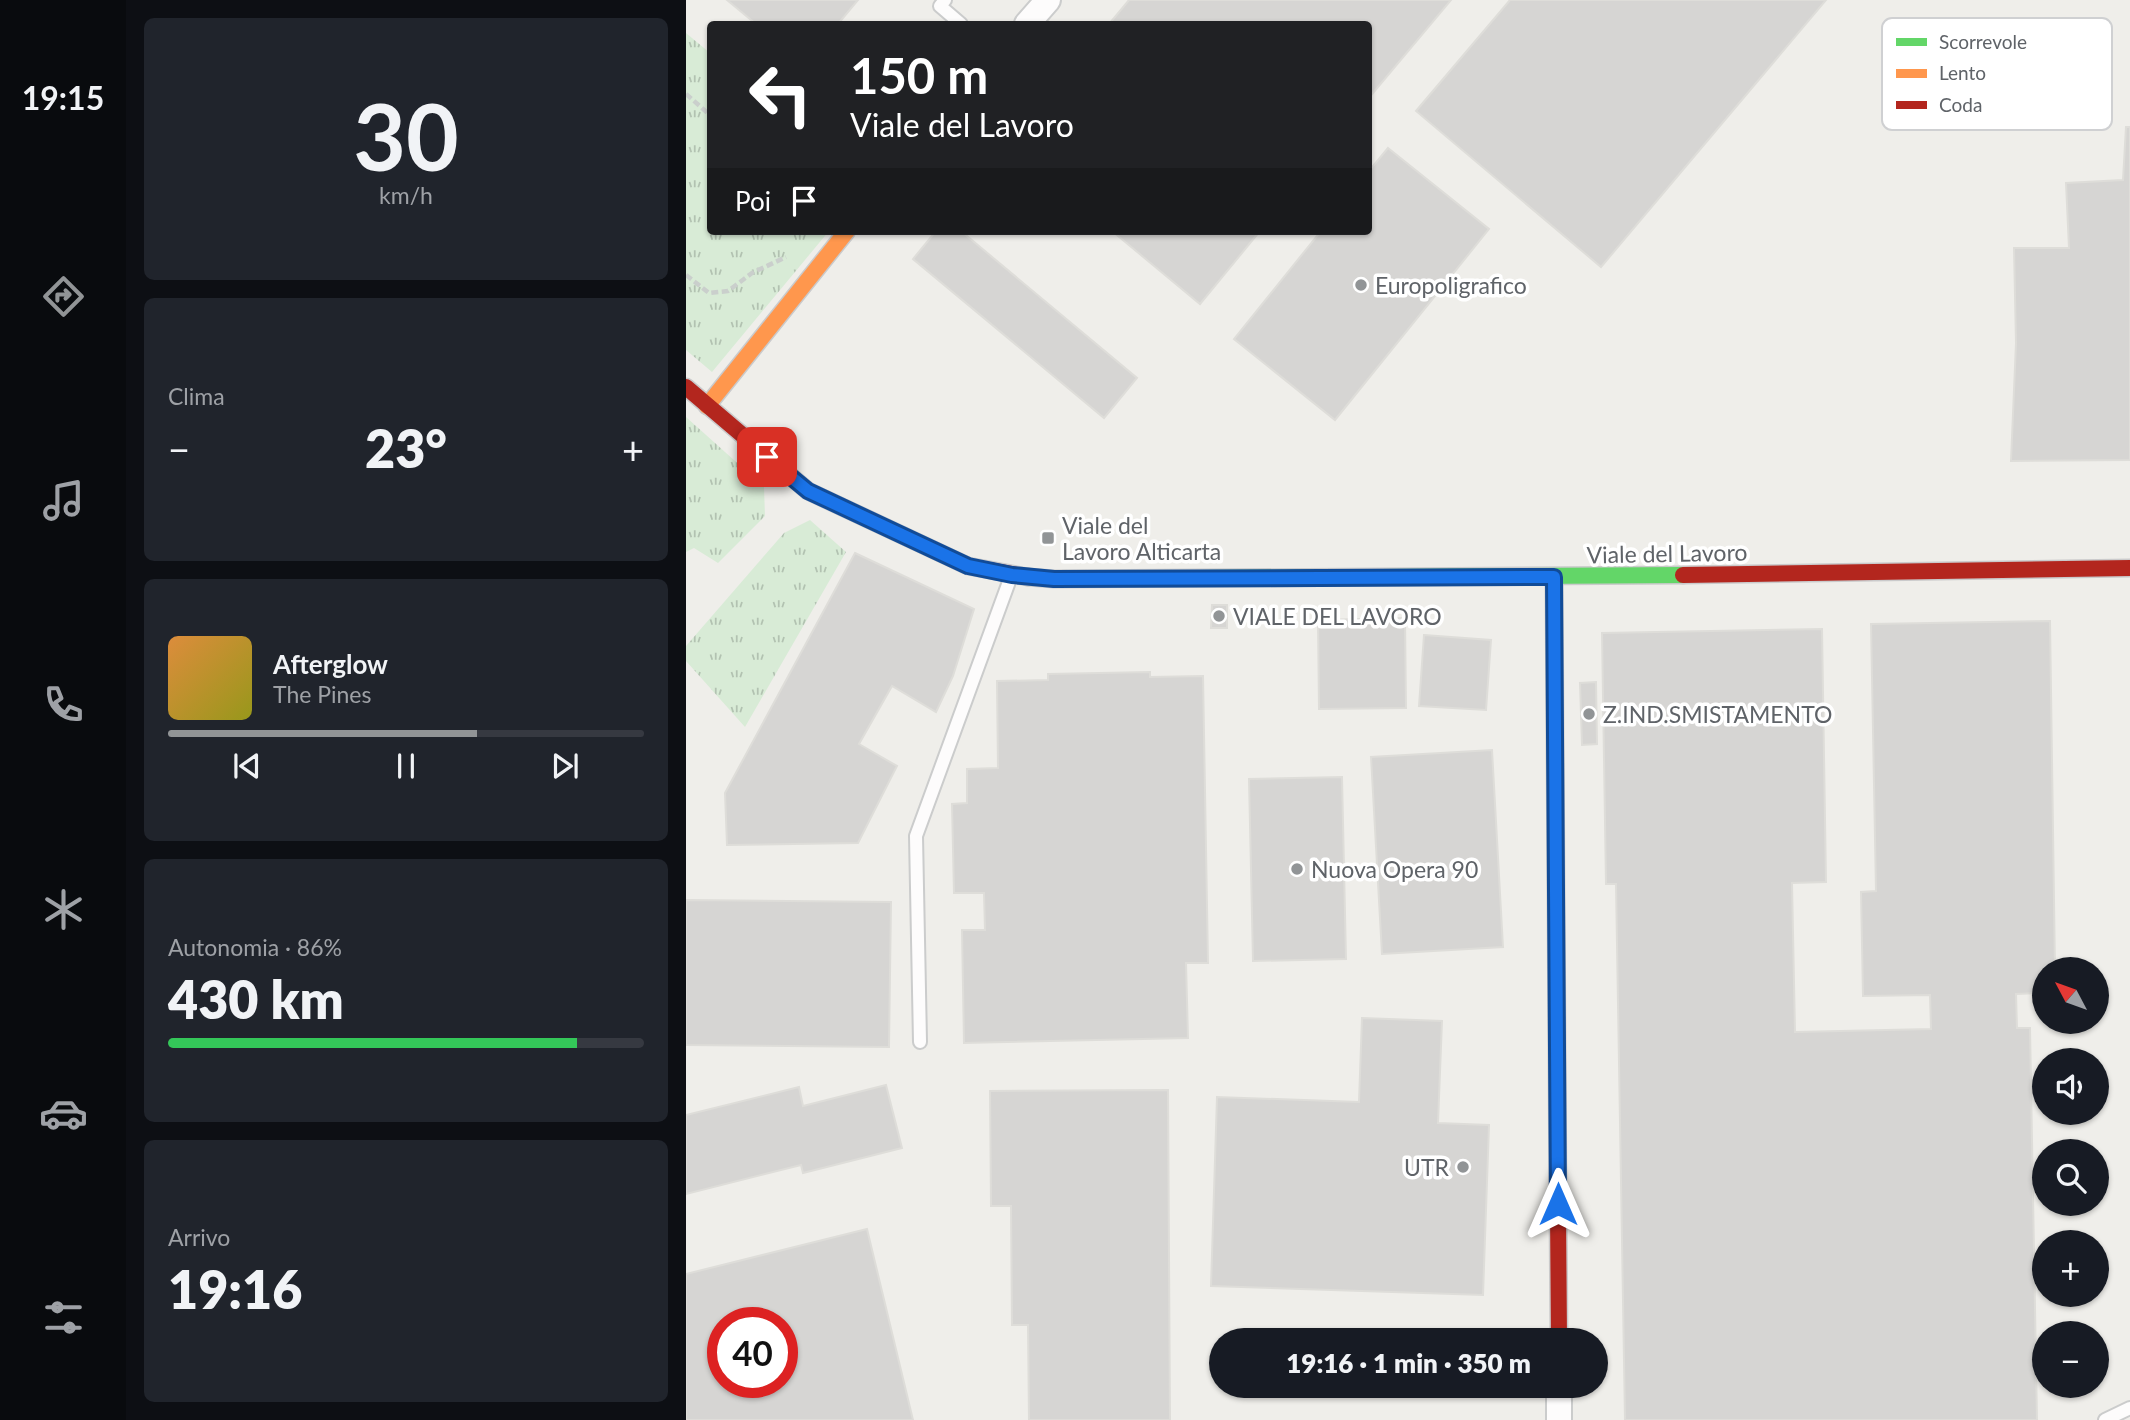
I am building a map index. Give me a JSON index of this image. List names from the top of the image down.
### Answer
{
  "streets": {
    "main road": ["Viale del Lavoro"]
  },
  "places": {
    "other": [
      "Europoligrafico",
      "VIALE DEL LAVORO",
      "Z.IND.SMISTAMENTO",
      "Nuova Opera 90",
      "UTR"
    ],
    "transit": ["Viale del Lavoro Alticarta"]
  },
  "legend": ["Scorrevole", "Lento", "Coda"],
  "north": "top left",
  "page": {
    "tabs": "19:15",
    "tile": [
      ["30", "km/h"],
      "Clima",
      ["Autonomia · 86%", "430 km"],
      ["Arrivo", "19:16"]
    ],
    "turn": ["150 m", "Viale del Lavoro"],
    "then": "Poi",
    "heat": ["−", "23°", "+"],
    "song": ["Afterglow", "The Pines"],
    "map_buttons": ["+", "−"],
    "limit": "40",
    "trip": "19:16 · 1 min · 350 m"
  }
}
